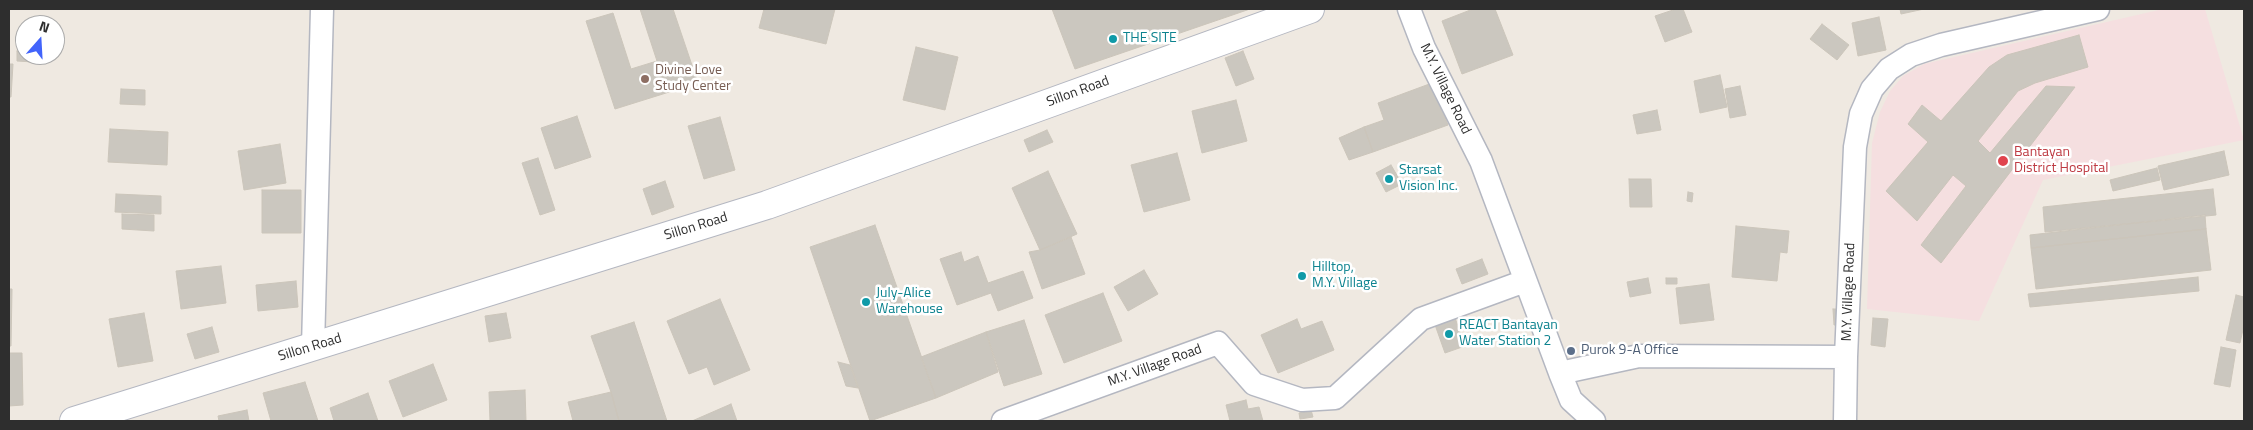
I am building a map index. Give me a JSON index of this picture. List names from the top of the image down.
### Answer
{
  "streets": {
    "main road": ["Sillon Road"],
    "street": ["M.Y. Village Road"]
  },
  "places": [
    "THE SITE",
    "Divine Love Study Center",
    "Bantayan District Hospital",
    "Starsat Vision Inc.",
    "Hilltop, M.Y. Village",
    "July-Alice Warehouse",
    "REACT Bantayan Water Station 2",
    "Purok 9-A Office"
  ],
  "north": "top"
}
